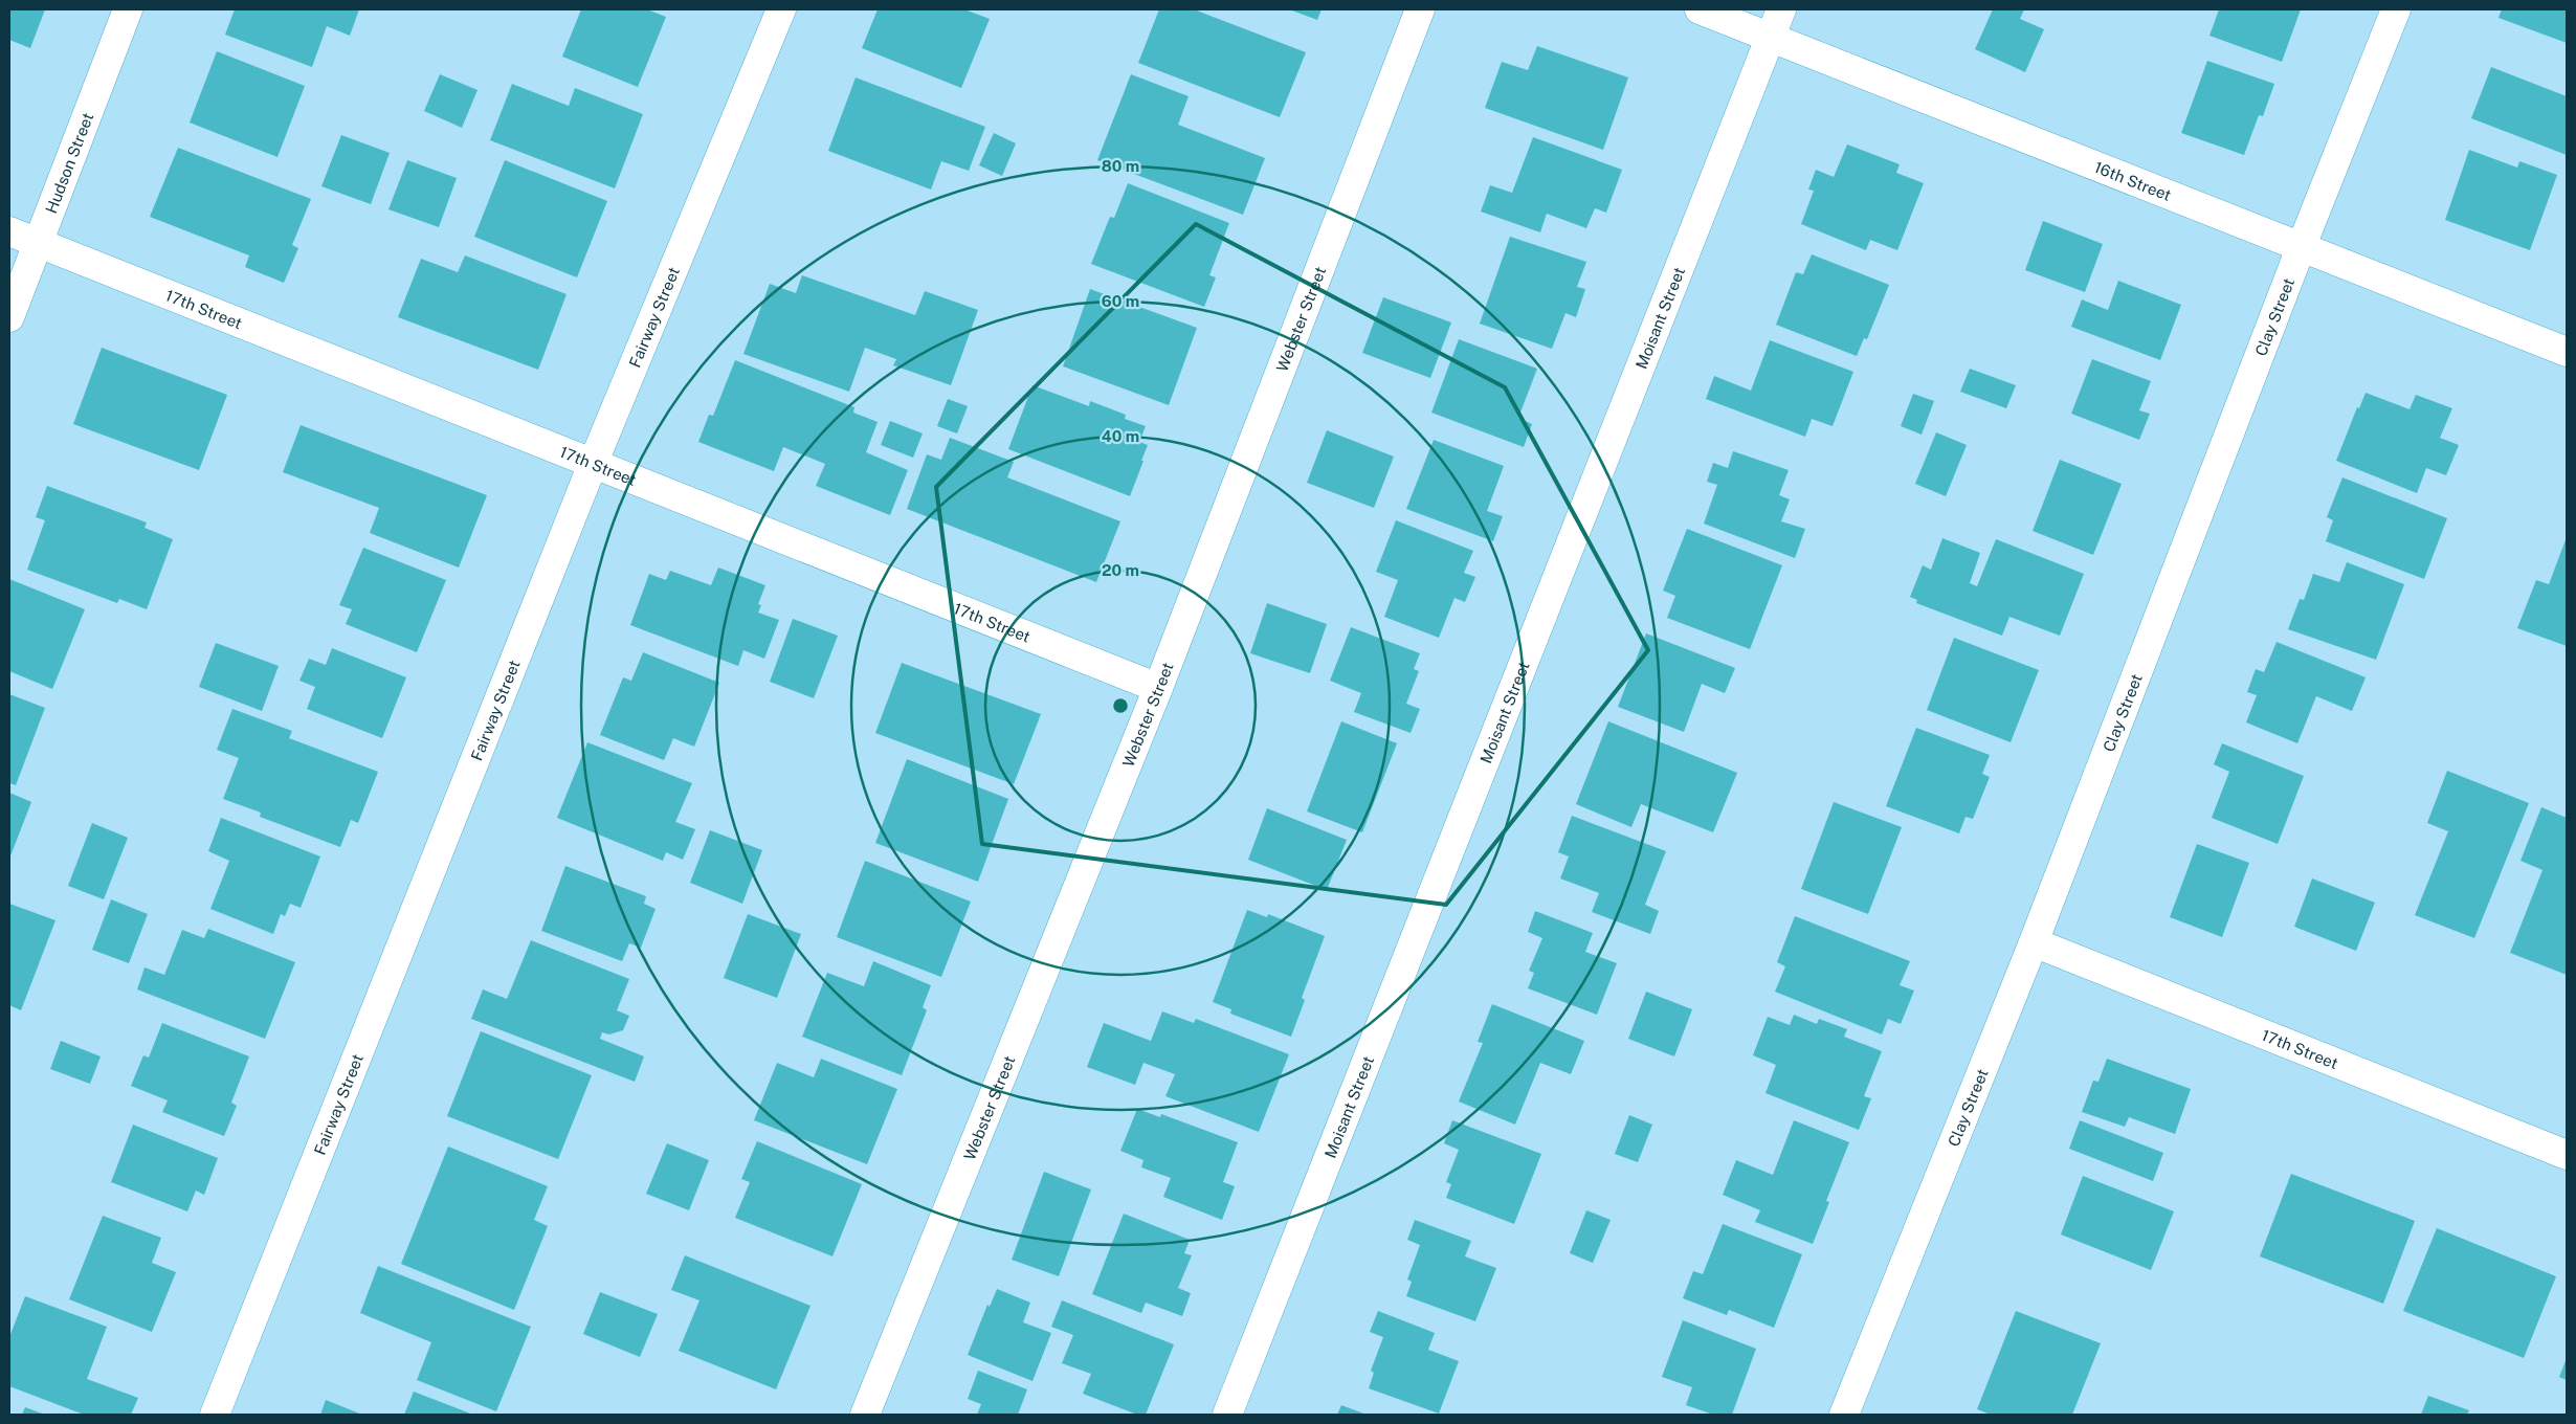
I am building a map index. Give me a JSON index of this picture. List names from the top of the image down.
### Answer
{
  "streets": {
    "street": [
      "Hudson Street",
      "16th Street",
      "17th Street",
      "Clay Street",
      "Fairway Street",
      "Moisant Street",
      "Webster Street"
    ]
  },
  "crossings": [
    ["Hudson Street", "17th Street"],
    ["16th Street", "Clay Street"],
    ["16th Street", "Moisant Street"],
    ["17th Street", "Clay Street"],
    ["17th Street", "Fairway Street"],
    ["17th Street", "Webster Street"]
  ],
  "rings": [
    "80 m",
    "60 m",
    "40 m",
    "20 m"
  ]
}
